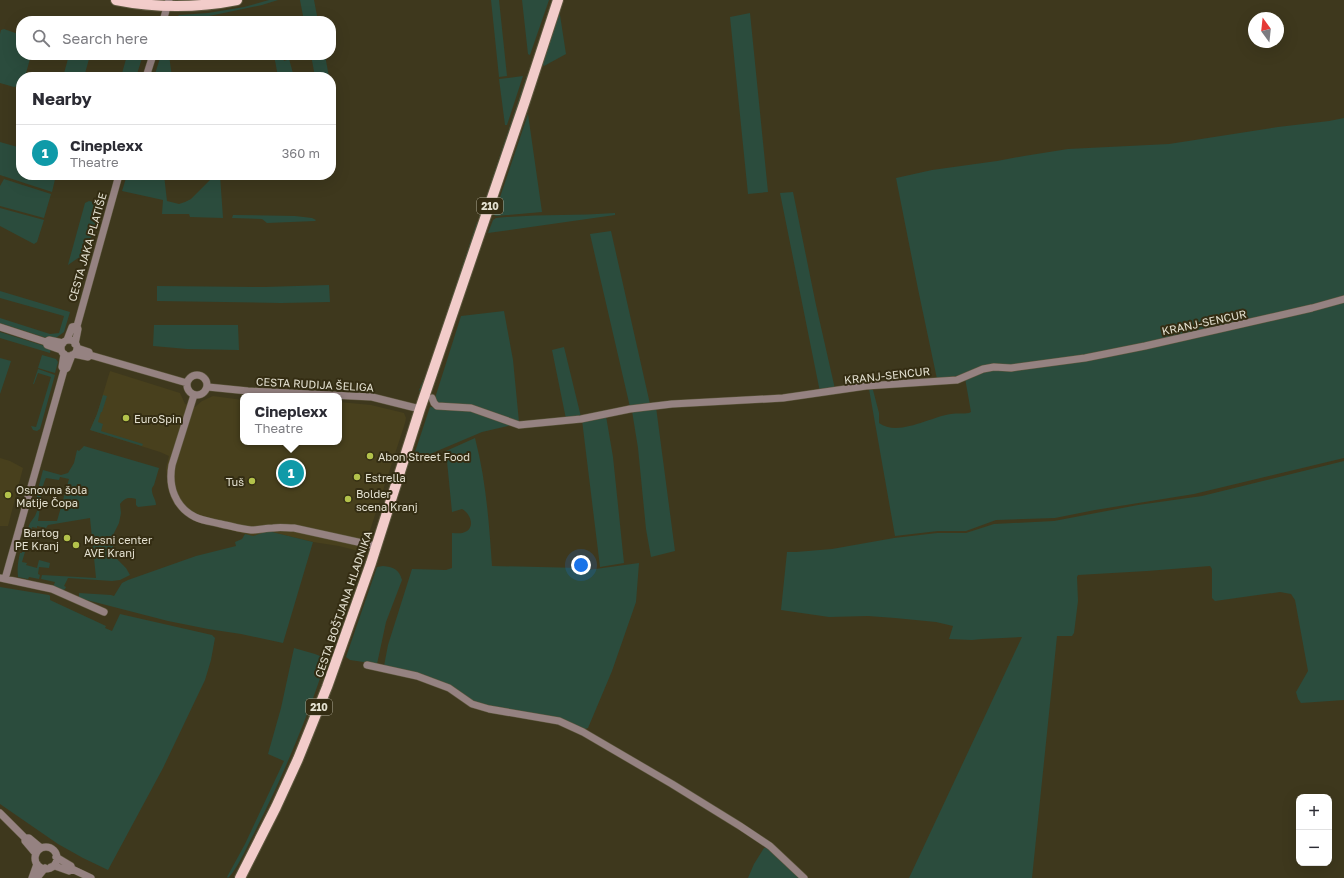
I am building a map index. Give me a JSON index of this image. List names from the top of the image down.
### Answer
{
  "streets": {
    "main road": ["210", "CESTA BOŠTJANA HLADNIKA"],
    "street": ["CESTA JAKA PLATIŠE", "KRANJ-SENCUR", "CESTA RUDIJA ŠELIGA"]
  },
  "crossings": [
    ["CESTA RUDIJA ŠELIGA", "CESTA BOŠTJANA HLADNIKA"]
  ],
  "places": [
    "EuroSpin",
    "Abon Street Food",
    "Estrella",
    "Tuš",
    "Osnovna šola Matije Čopa",
    "Bolder scena Kranj",
    "Bartog PE Kranj",
    "Mesni center AVE Kranj"
  ],
  "north": "top",
  "page": {
    "search": "Search here",
    "heading": "Nearby",
    "list": [
      {
        "mark": "1",
        "name": "Cineplexx",
        "note": "Theatre",
        "value": "360 m"
      }
    ],
    "popup": ["Cineplexx", "Theatre"],
    "pins": "1",
    "map_buttons": ["+", "−"]
  }
}
